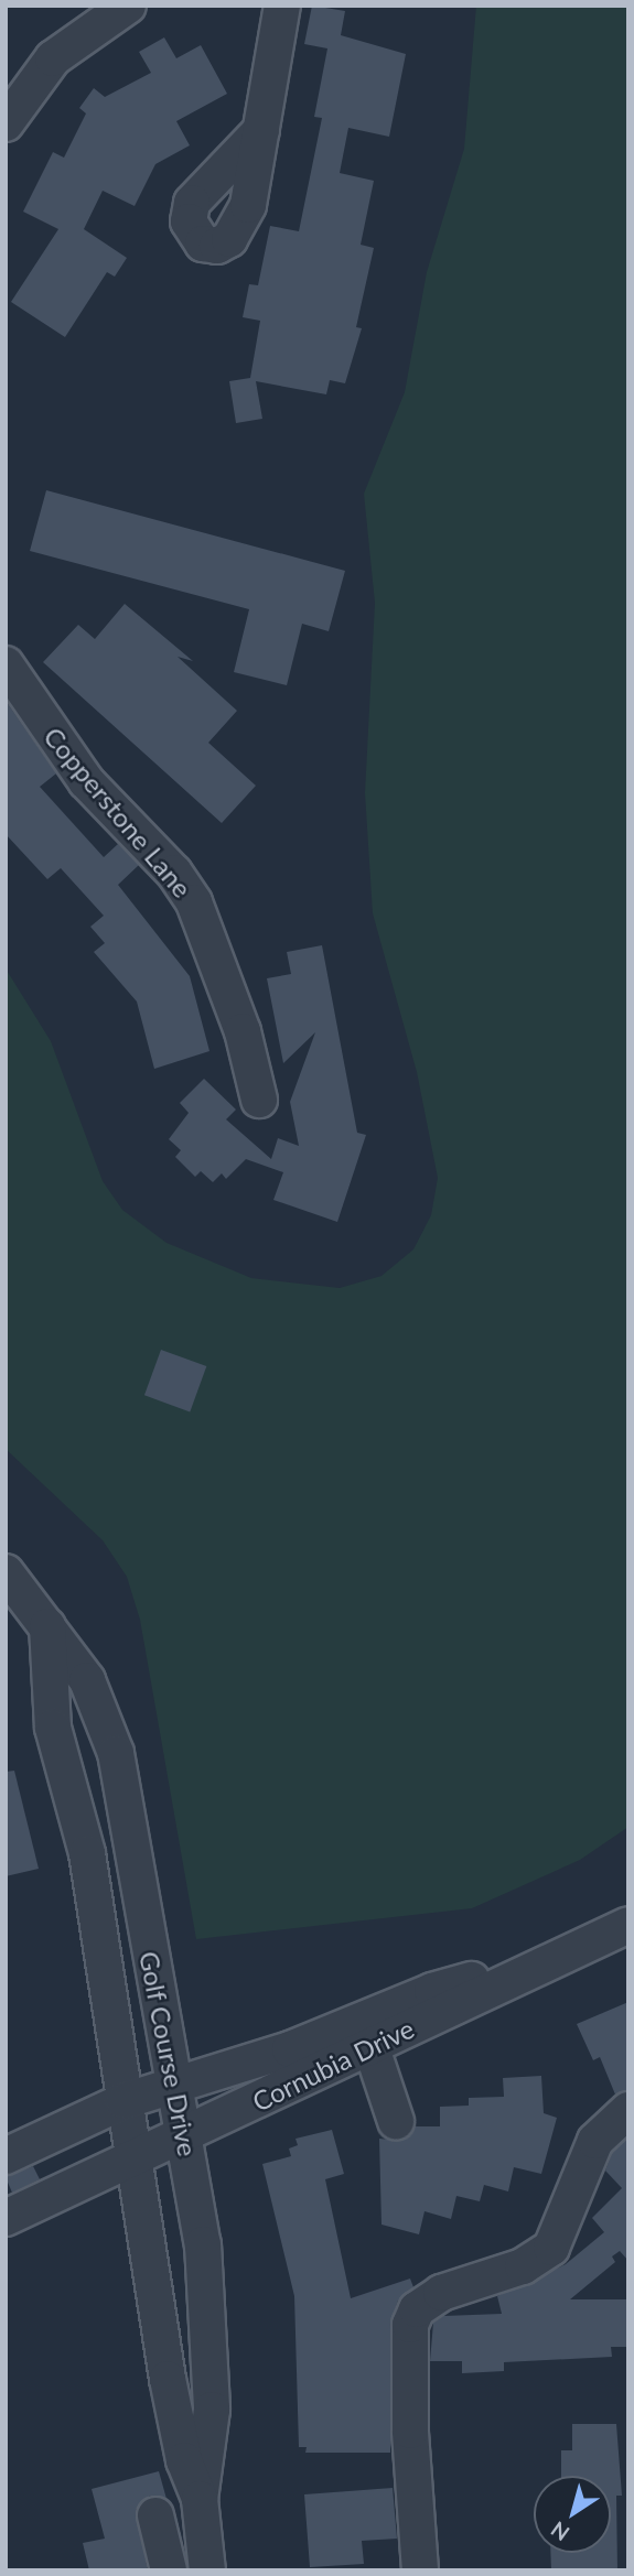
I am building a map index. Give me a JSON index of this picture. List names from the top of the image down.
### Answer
{
  "streets": {
    "street": ["Copperstone Lane", "Golf Course Drive", "Cornubia Drive"]
  },
  "crossings": [
    ["Golf Course Drive", "Cornubia Drive"]
  ],
  "north": "bottom left"
}
